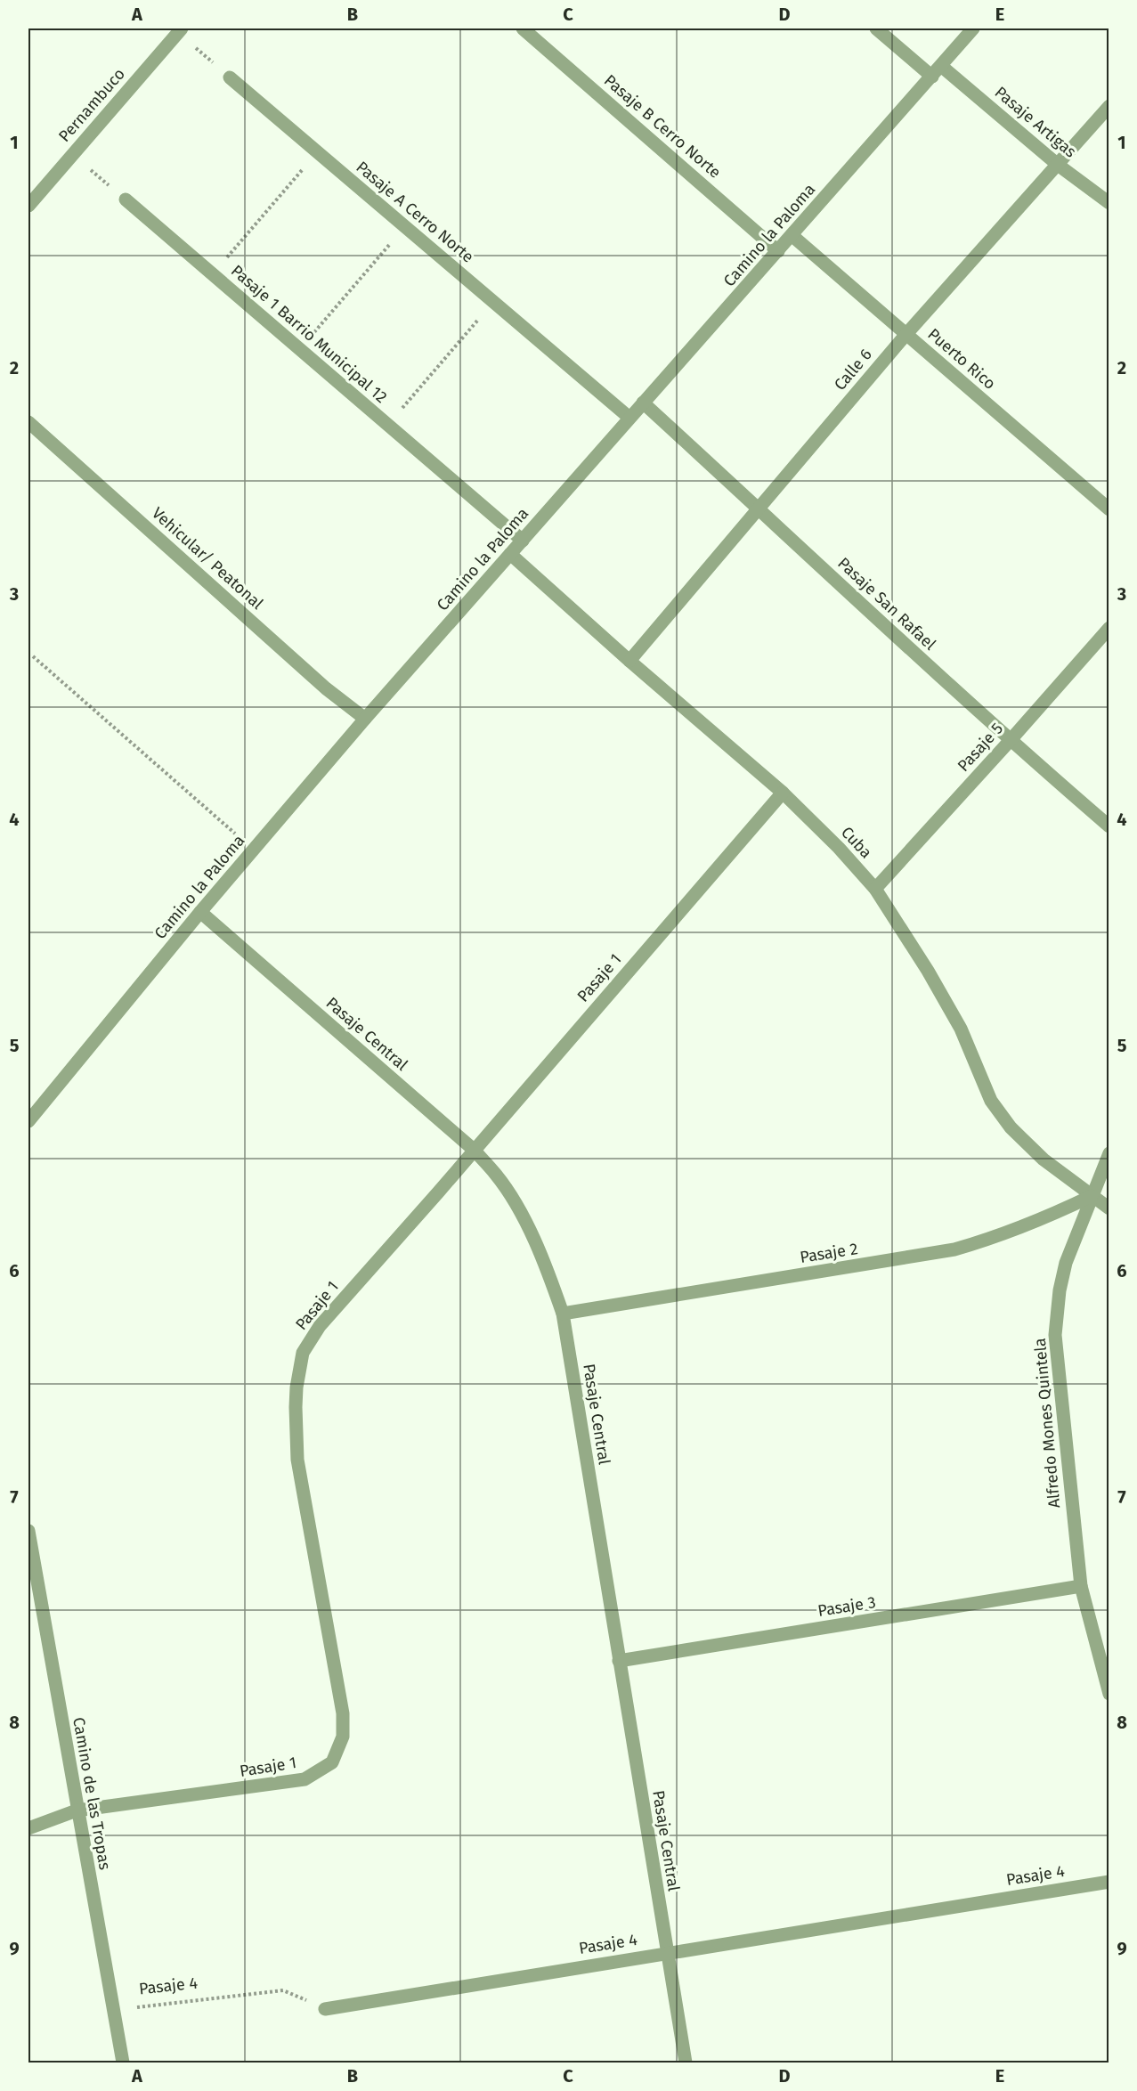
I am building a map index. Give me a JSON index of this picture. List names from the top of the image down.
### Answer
{
  "streets": {
    "street": [
      "Pernambuco",
      "Pasaje Artigas",
      "Pasaje B Cerro Norte",
      "Pasaje A Cerro Norte",
      "Camino la Paloma",
      "Pasaje 1 Barrio Municipal 12",
      "Puerto Rico",
      "Calle 6",
      "Vehicular/ Peatonal",
      "Pasaje San Rafael",
      "Pasaje 5",
      "Cuba",
      "Pasaje 1",
      "Pasaje Central",
      "Pasaje 2",
      "Alfredo Mones Quintela",
      "Pasaje 3",
      "Camino de las Tropas",
      "Pasaje 4"
    ]
  },
  "crossings": [
    ["Pasaje Artigas", "Camino la Paloma"],
    ["Pasaje Artigas", "Calle 6"],
    ["Pasaje B Cerro Norte", "Camino la Paloma"],
    ["Pasaje A Cerro Norte", "Camino la Paloma"],
    ["Camino la Paloma", "Pasaje 1 Barrio Municipal 12"],
    ["Camino la Paloma", "Puerto Rico"],
    ["Camino la Paloma", "Vehicular/ Peatonal"],
    ["Camino la Paloma", "Pasaje San Rafael"],
    ["Camino la Paloma", "Cuba"],
    ["Camino la Paloma", "Pasaje Central"],
    ["Puerto Rico", "Calle 6"],
    ["Calle 6", "Pasaje San Rafael"],
    ["Calle 6", "Cuba"],
    ["Pasaje San Rafael", "Pasaje 5"],
    ["Pasaje 5", "Cuba"],
    ["Cuba", "Pasaje 1"],
    ["Cuba", "Pasaje 2"],
    ["Cuba", "Alfredo Mones Quintela"],
    ["Pasaje 1", "Pasaje Central"],
    ["Pasaje 1", "Camino de las Tropas"],
    ["Pasaje Central", "Pasaje 2"],
    ["Pasaje Central", "Pasaje 3"],
    ["Pasaje Central", "Pasaje 4"],
    ["Pasaje 2", "Alfredo Mones Quintela"],
    ["Alfredo Mones Quintela", "Pasaje 3"],
    ["Camino de las Tropas", "Pasaje 4"]
  ],
  "grid": {
    "columns": [
      "A",
      "B",
      "C",
      "D",
      "E"
    ],
    "rows": [
      "1",
      "2",
      "3",
      "4",
      "5",
      "6",
      "7",
      "8",
      "9"
    ]
  }
}
